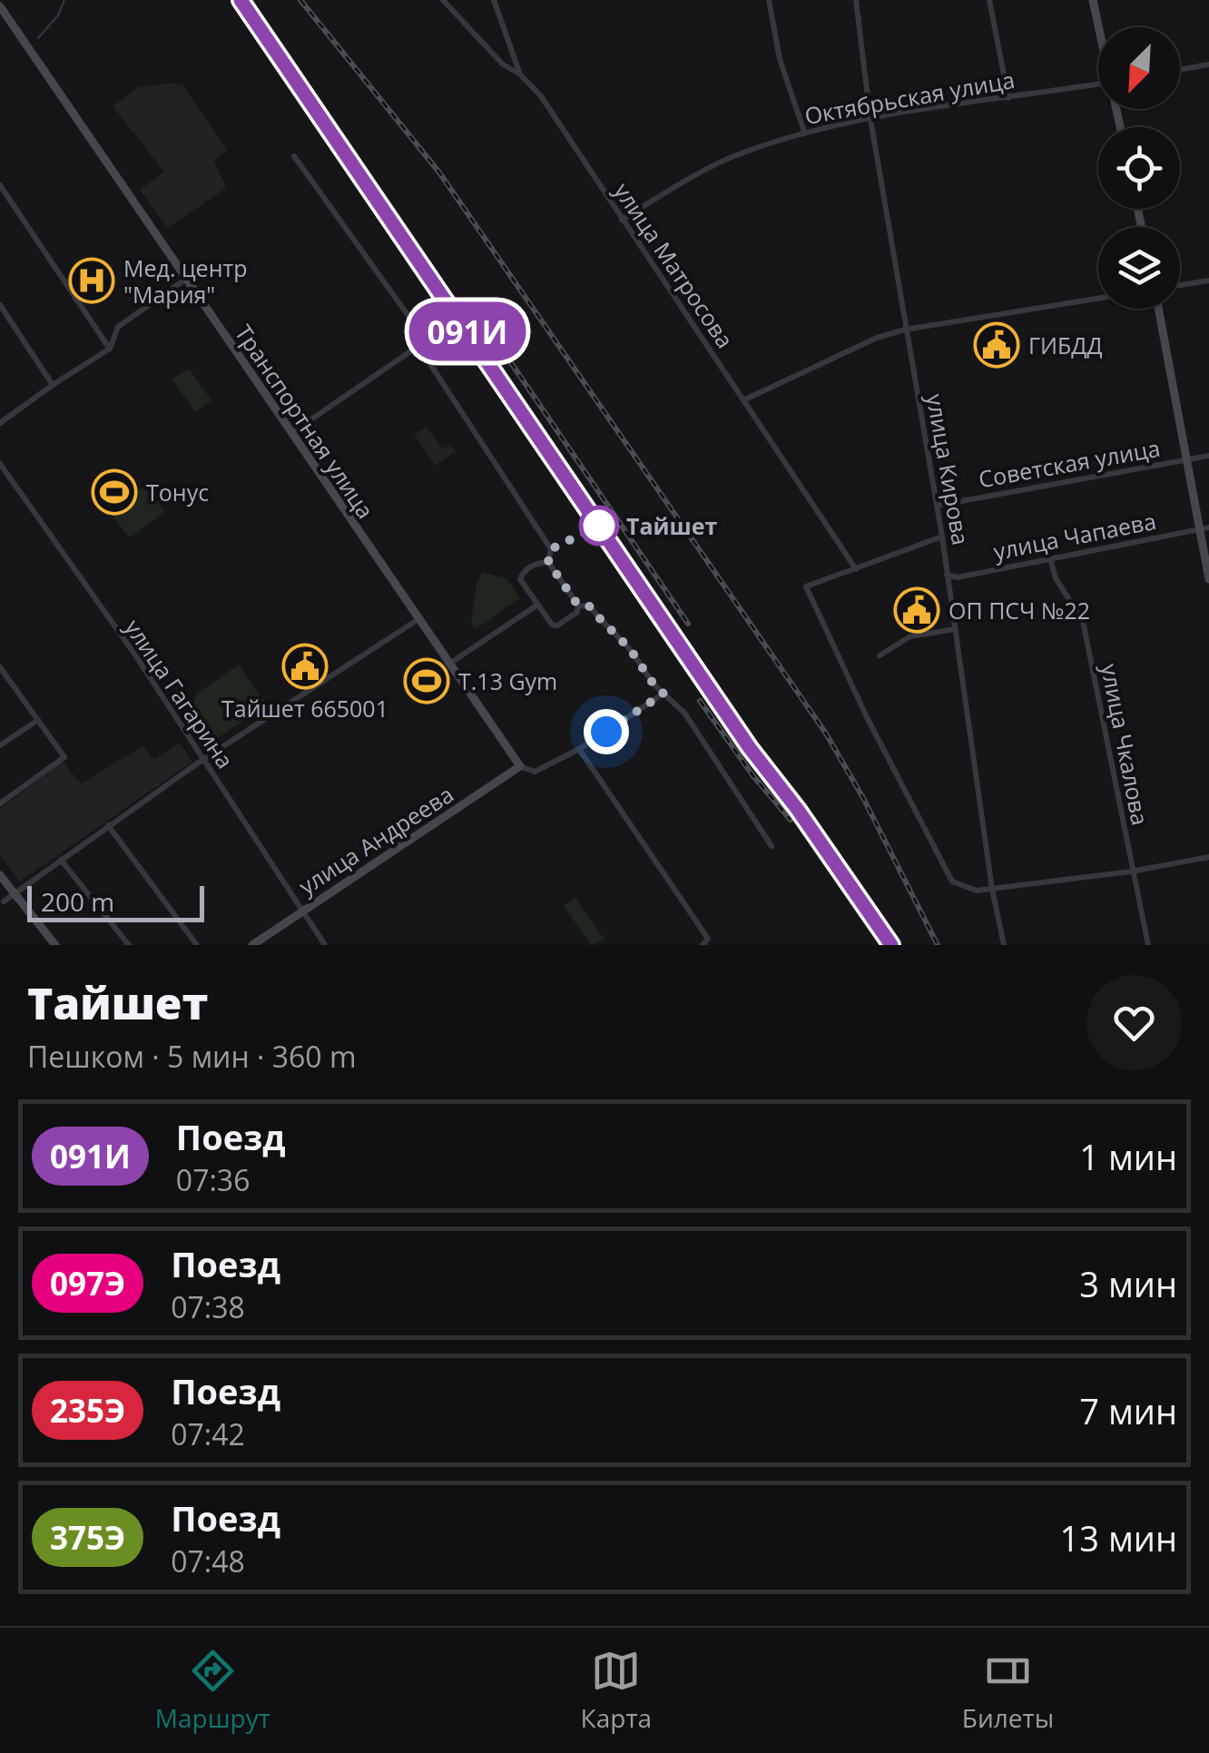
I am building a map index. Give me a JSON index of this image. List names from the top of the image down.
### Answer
{
  "streets": {
    "street": [
      "Октябрьская улица",
      "улица Матросова",
      "Транспортная улица",
      "Советская улица",
      "улица Кирова",
      "улица Чапаева",
      "улица Гагарина",
      "улица Чкалова",
      "улица Андреева"
    ]
  },
  "crossings": [
    ["Октябрьская улица", "улица Матросова"],
    ["Октябрьская улица", "улица Кирова"],
    ["Транспортная улица", "улица Андреева"],
    ["Советская улица", "улица Кирова"],
    ["улица Кирова", "улица Чапаева"],
    ["улица Чапаева", "улица Чкалова"],
    ["улица Гагарина", "улица Андреева"]
  ],
  "places": {
    "hospital": ["Мед. центр \"Мария\""],
    "public building": ["ГИБДД", "ОП ПСЧ №22", "Тайшет 665001"],
    "sports": ["Тонус", "T.13 Gym"],
    "other": ["Тайшет"]
  },
  "scale_bar": "200 m",
  "north": "bottom left",
  "page": {
    "on_map": "091И",
    "scale": "200 m",
    "heading": ["Тайшет", "Пешком · 5 мин · 360 m"],
    "list": [
      {
        "mark": "091И",
        "name": "Поезд",
        "note": "07:36",
        "value": "1 мин"
      },
      {
        "mark": "097Э",
        "name": "Поезд",
        "note": "07:38",
        "value": "3 мин"
      },
      {
        "mark": "235Э",
        "name": "Поезд",
        "note": "07:42",
        "value": "7 мин"
      },
      {
        "mark": "375Э",
        "name": "Поезд",
        "note": "07:48",
        "value": "13 мин"
      }
    ],
    "tabs": ["Маршрут", "Карта", "Билеты"]
  }
}
